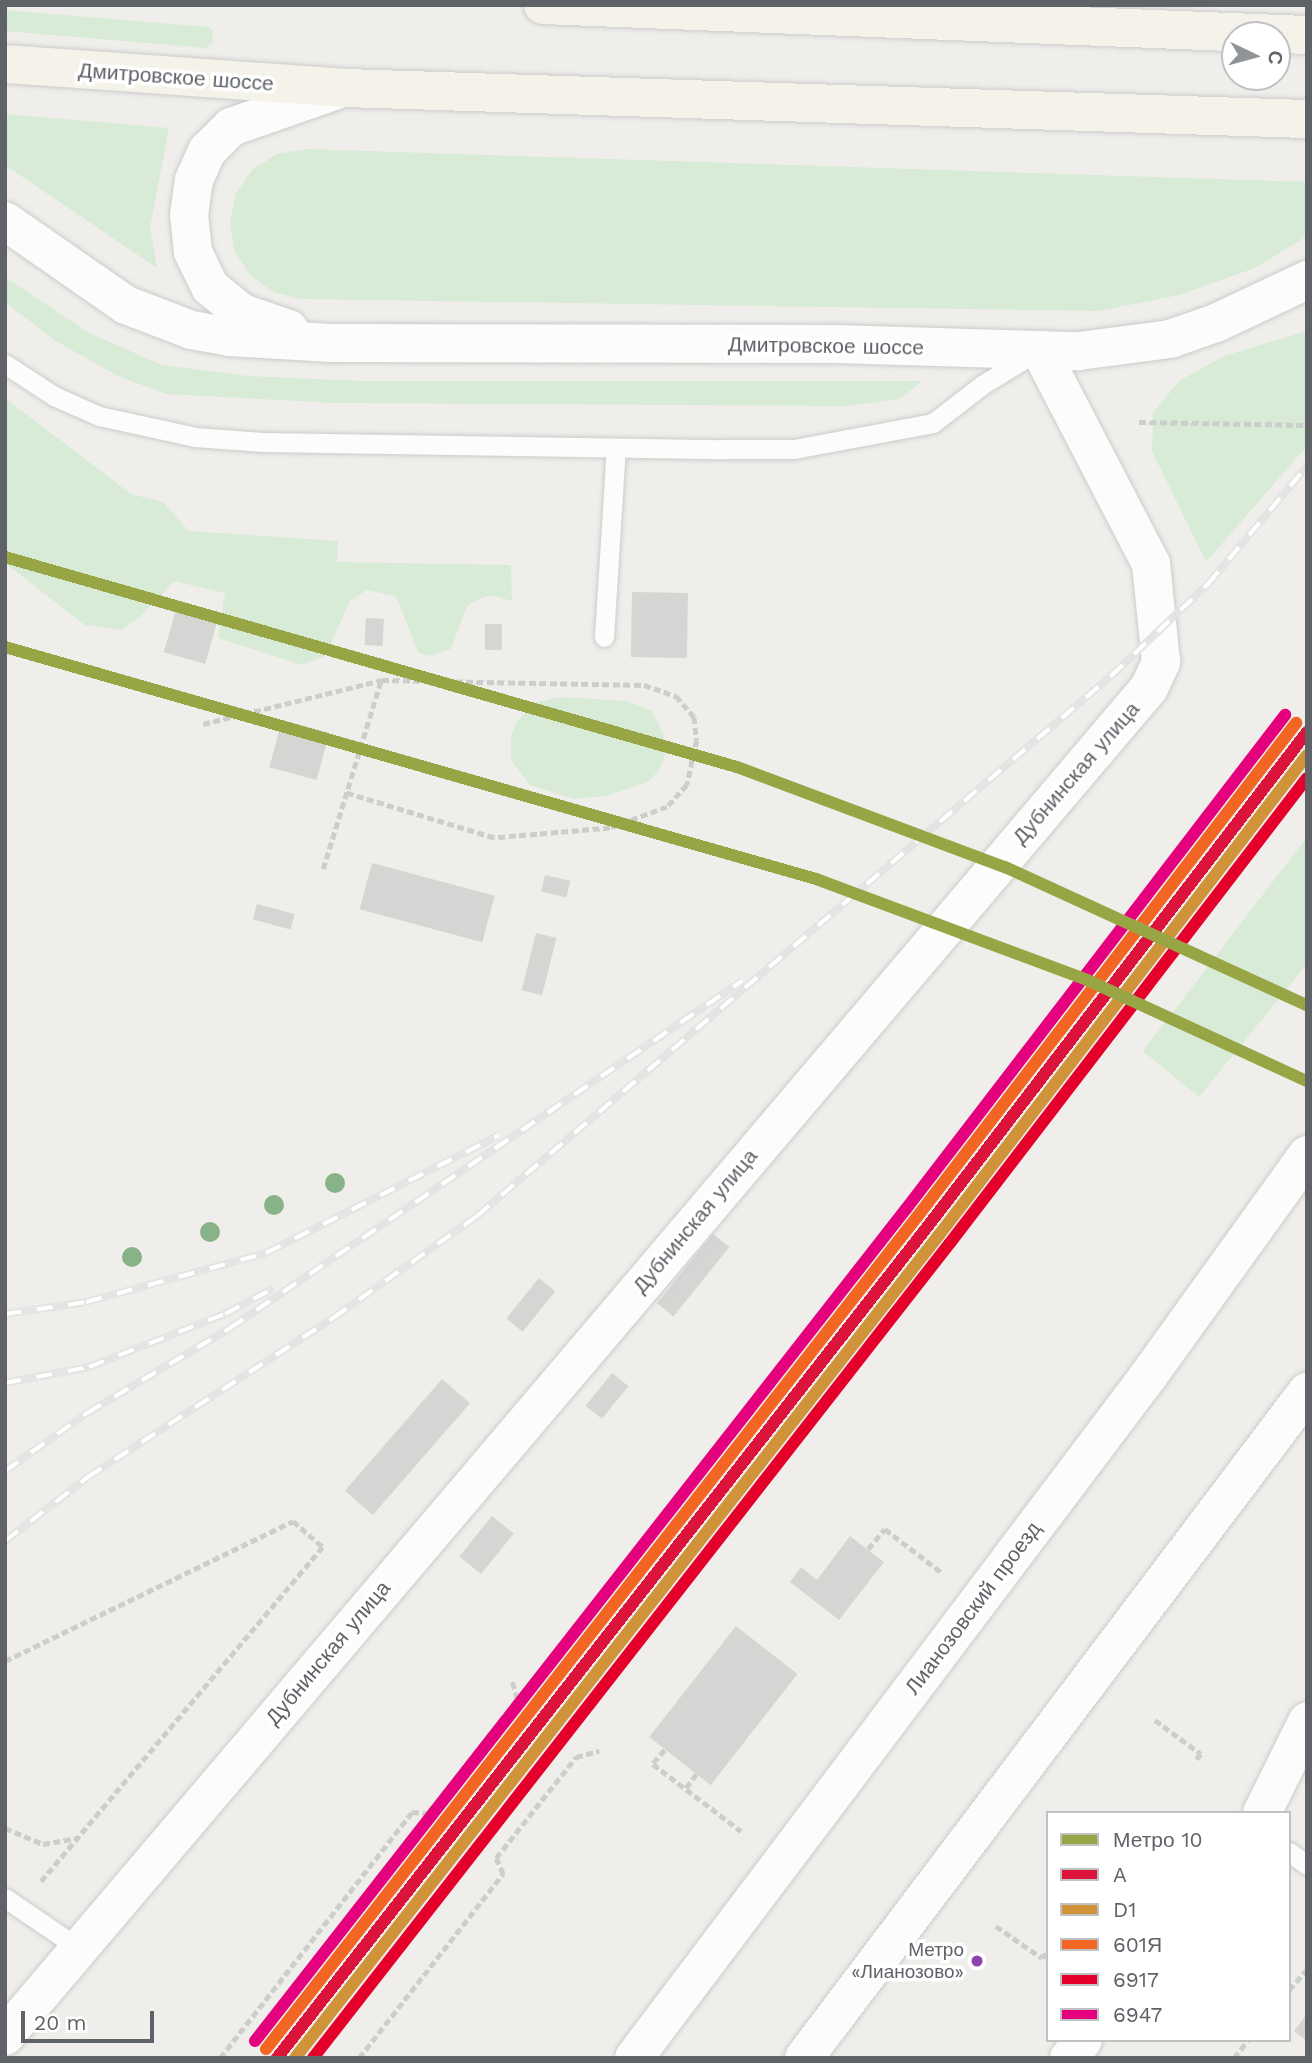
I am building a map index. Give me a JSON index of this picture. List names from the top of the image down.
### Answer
{
  "streets": {
    "main road": ["Дмитровское шоссе"],
    "street": ["Дубнинская улица", "Лианозовский проезд"]
  },
  "crossings": [
    ["Дмитровское шоссе", "Дубнинская улица"]
  ],
  "places": ["Метро «Лианозово»"],
  "lines": [
    "metro line 10",
    "transit line 6947",
    "transit line 601Я",
    "transit line A",
    "transit line D1",
    "transit line 6917"
  ],
  "legend": [
    "Метро 10",
    "A",
    "D1",
    "601Я",
    "6917",
    "6947"
  ],
  "scale_bar": "20 m",
  "north": "right"
}
